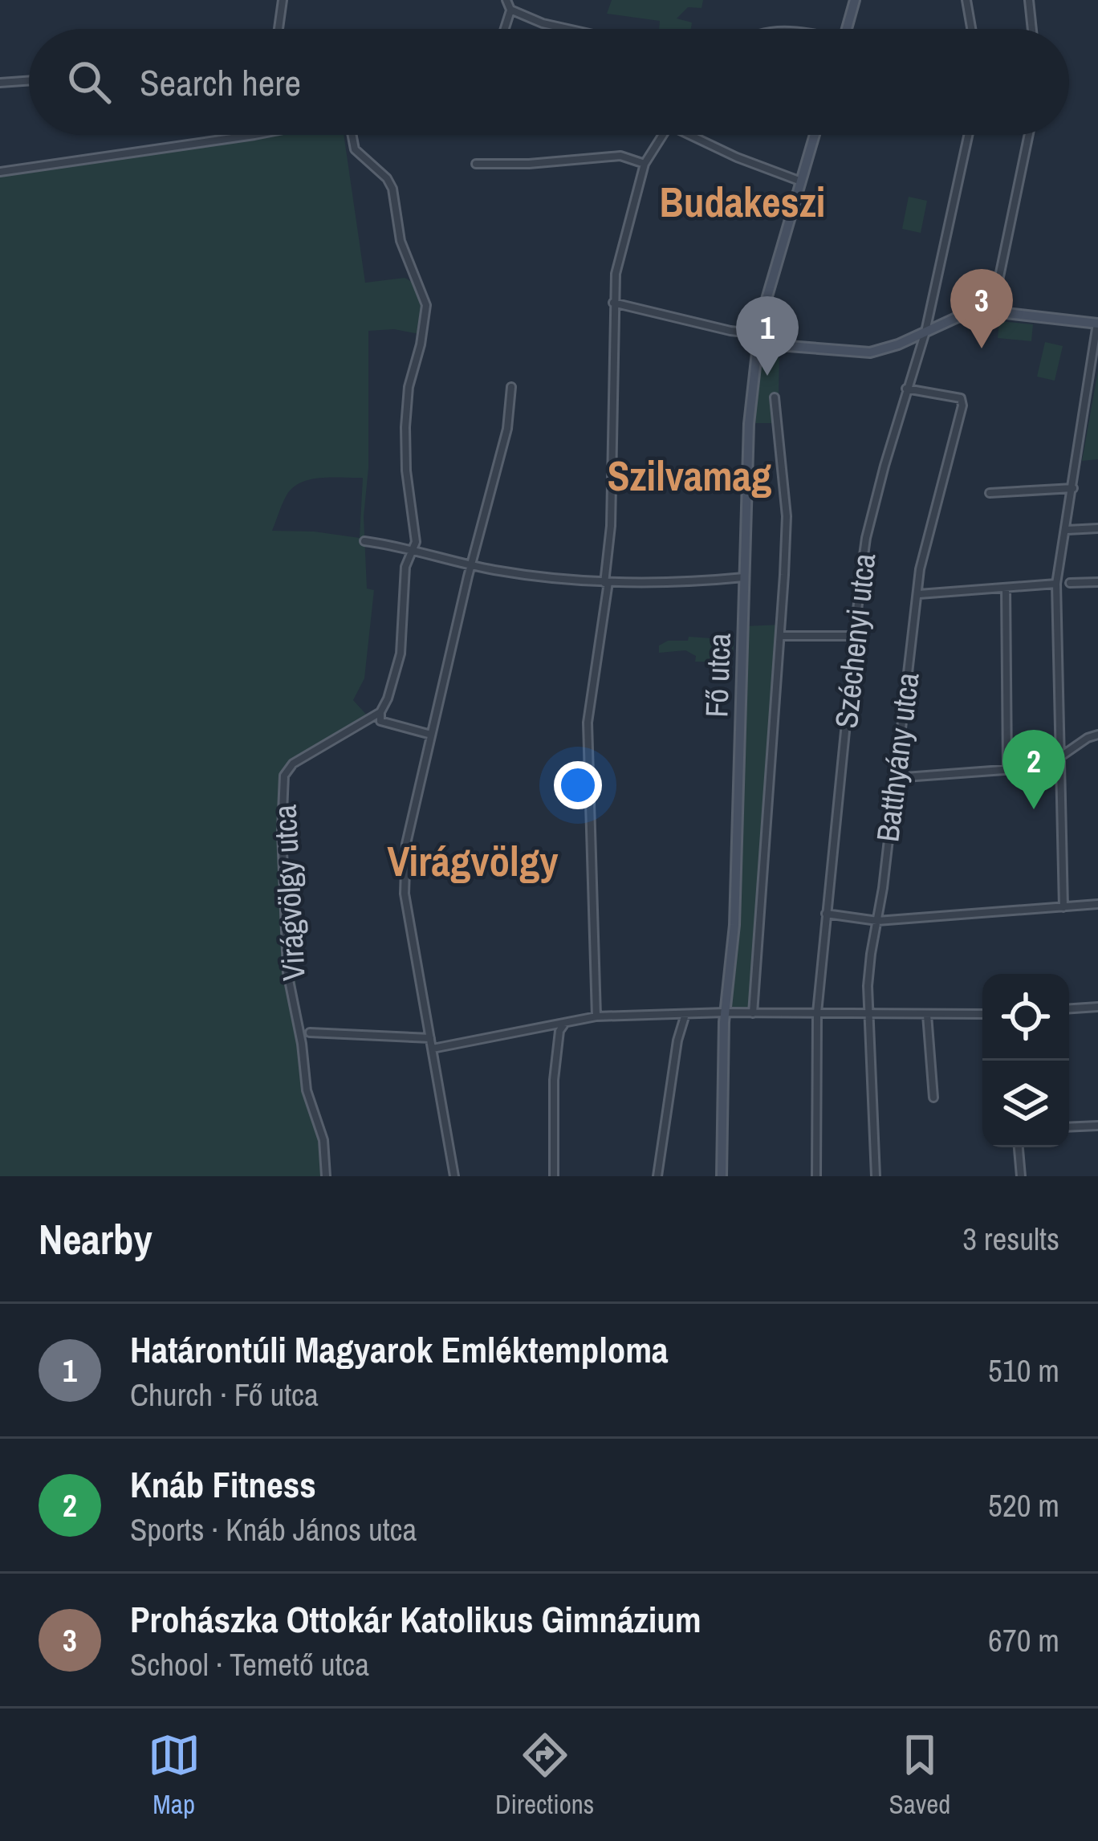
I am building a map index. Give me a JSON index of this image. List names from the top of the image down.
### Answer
{
  "streets": {
    "main road": ["Fő utca"],
    "street": ["Széchenyi utca", "Batthyány utca", "Virágvölgy utca"]
  },
  "crossings": [
    ["Széchenyi utca", "Batthyány utca"]
  ],
  "districts": ["Budakeszi", "Szilvamag", "Virágvölgy"],
  "page": {
    "search": "Search here",
    "pins": ["3", "1", "2"],
    "heading": ["Nearby", "3 results"],
    "list": [
      {
        "mark": "1",
        "name": "Határontúli Magyarok Emléktemploma",
        "note": "Church · Fő utca",
        "value": "510 m"
      },
      {
        "mark": "2",
        "name": "Knáb Fitness",
        "note": "Sports · Knáb János utca",
        "value": "520 m"
      },
      {
        "mark": "3",
        "name": "Prohászka Ottokár Katolikus Gimnázium",
        "note": "School · Temető utca",
        "value": "670 m"
      }
    ],
    "nav": ["Map", "Directions", "Saved"]
  }
}
